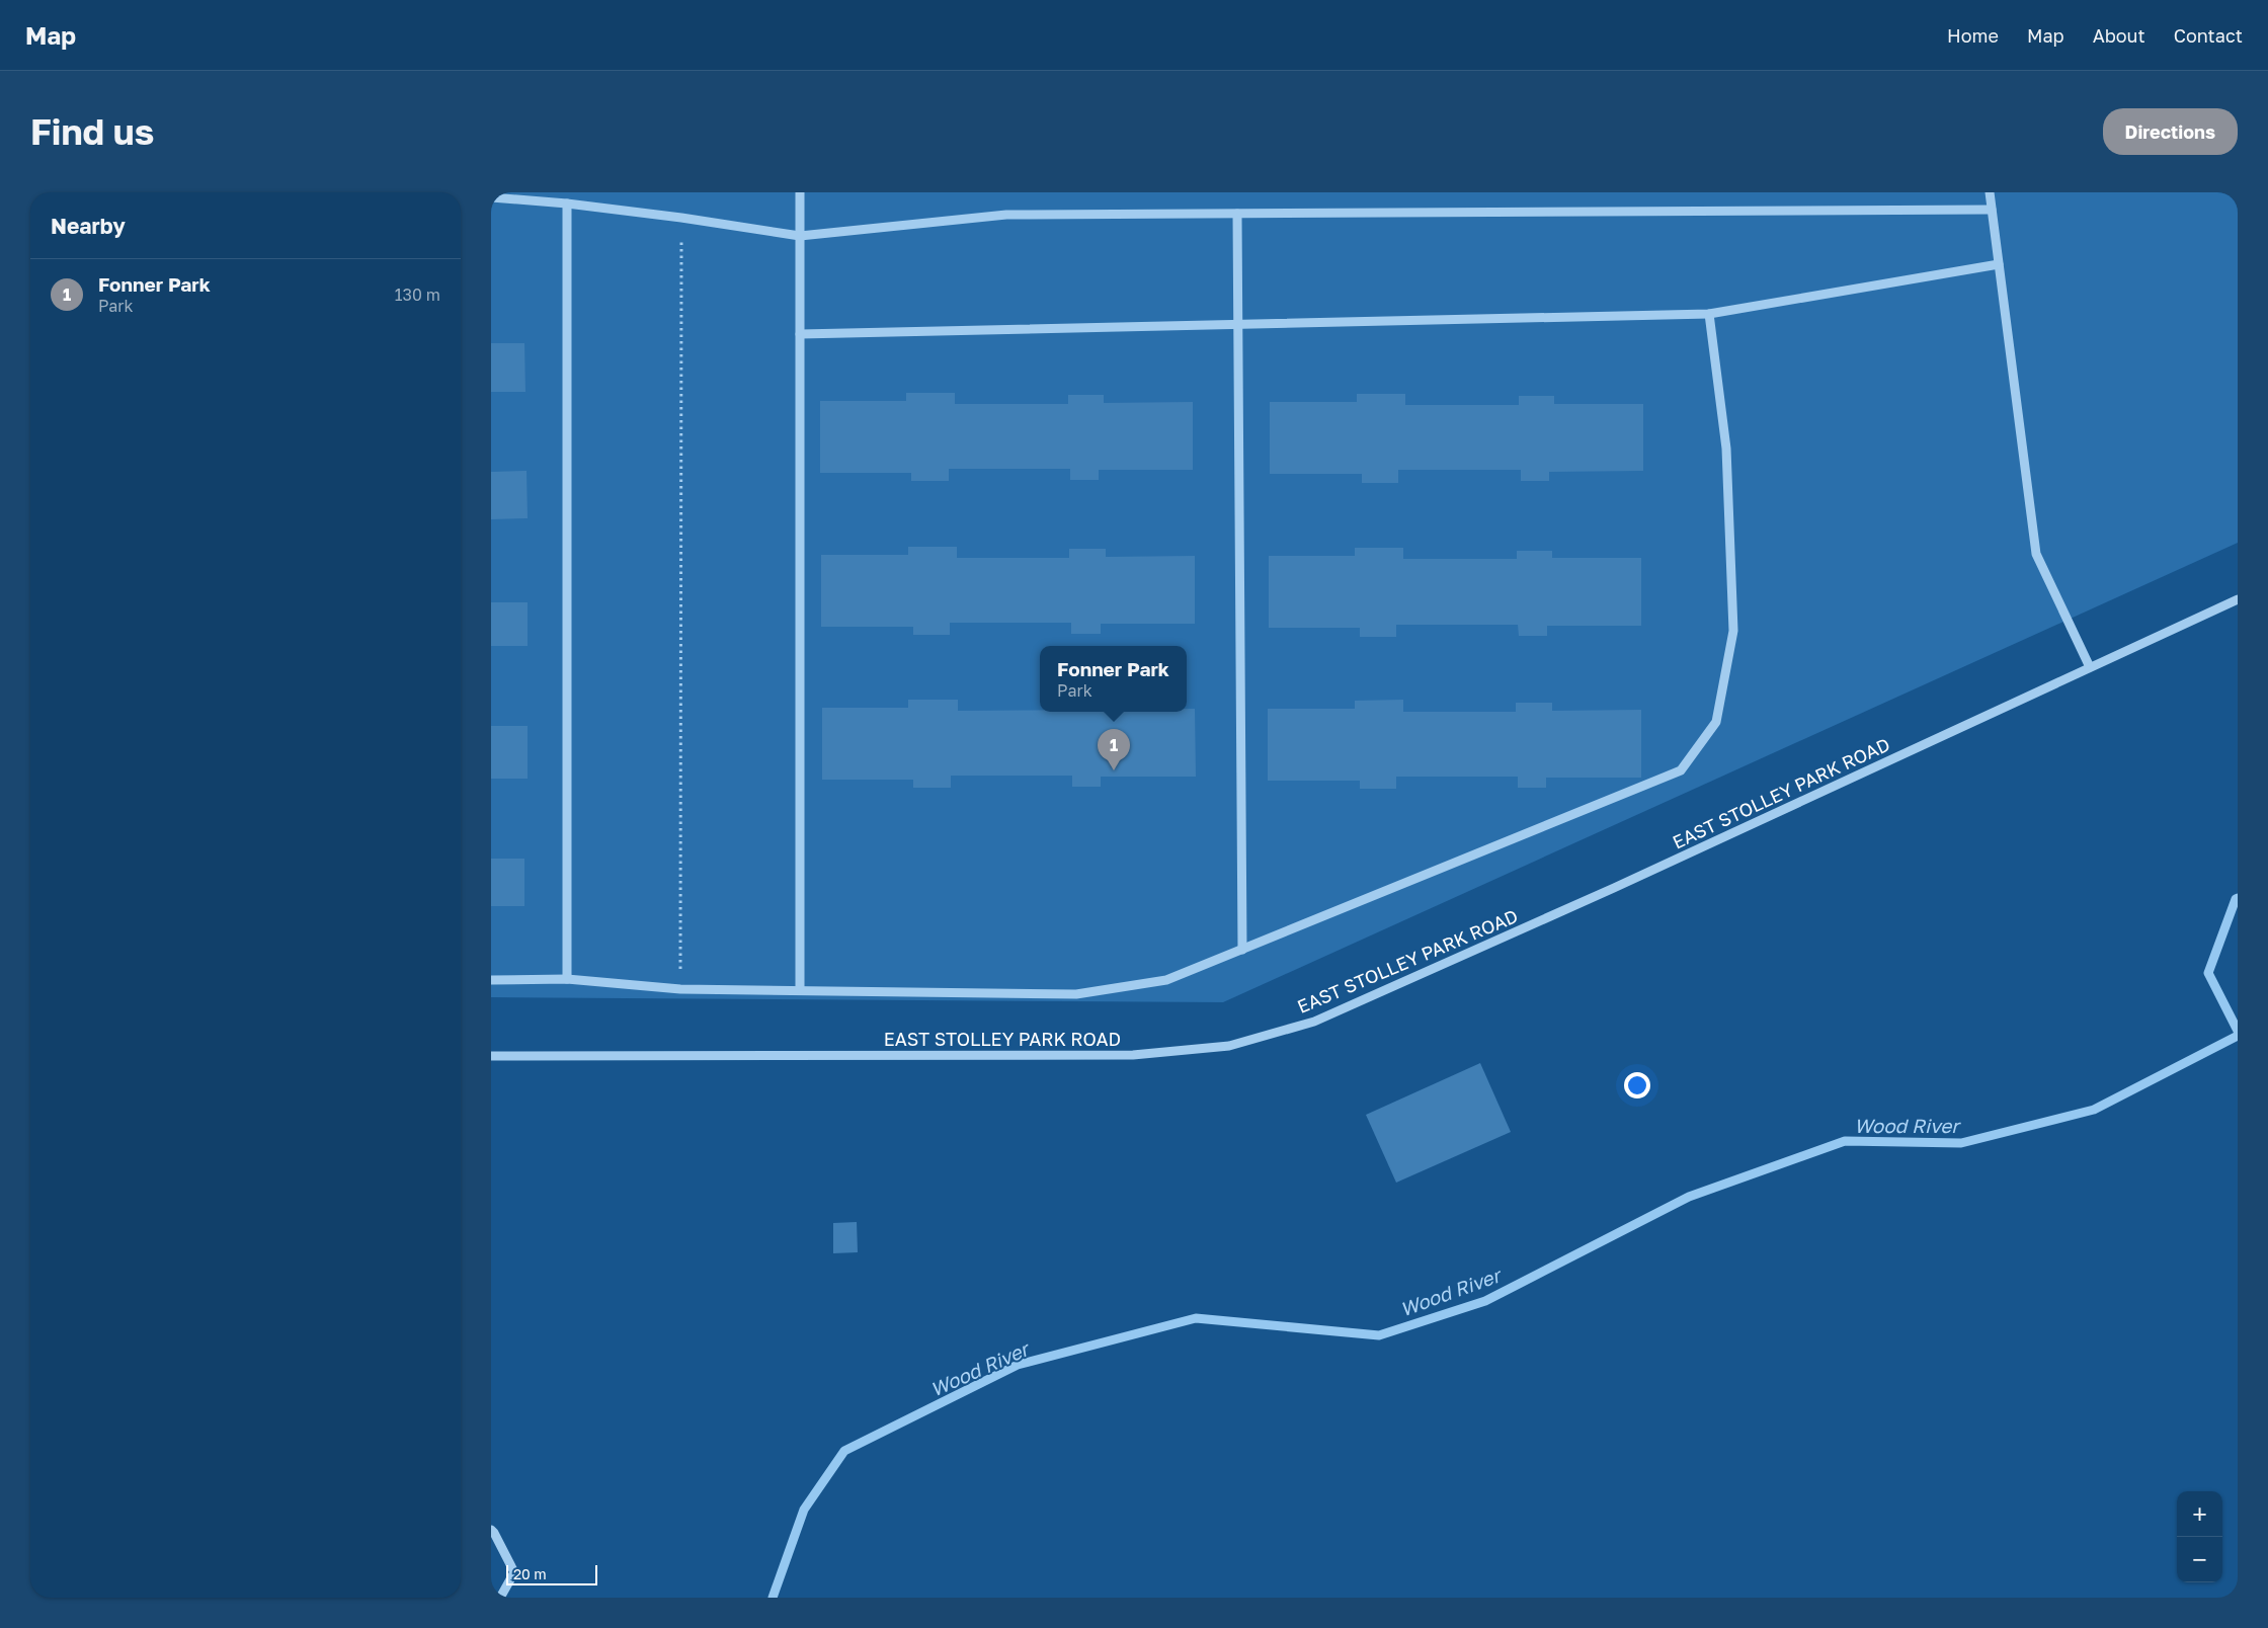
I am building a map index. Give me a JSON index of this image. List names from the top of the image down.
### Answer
{
  "streets": {
    "street": ["EAST STOLLEY PARK ROAD"]
  },
  "water": ["Wood River"],
  "scale_bar": "20 m",
  "page": {
    "header": "Map",
    "nav": [
      "Home",
      "Map",
      "About",
      "Contact"
    ],
    "buttons": "Directions",
    "title": "Find us",
    "heading": "Nearby",
    "list": [
      {
        "mark": "1",
        "name": "Fonner Park",
        "note": "Park",
        "value": "130 m"
      }
    ],
    "popup": ["Fonner Park", "Park"],
    "pins": "1",
    "map_buttons": ["+", "−"],
    "scale": "20 m"
  }
}
